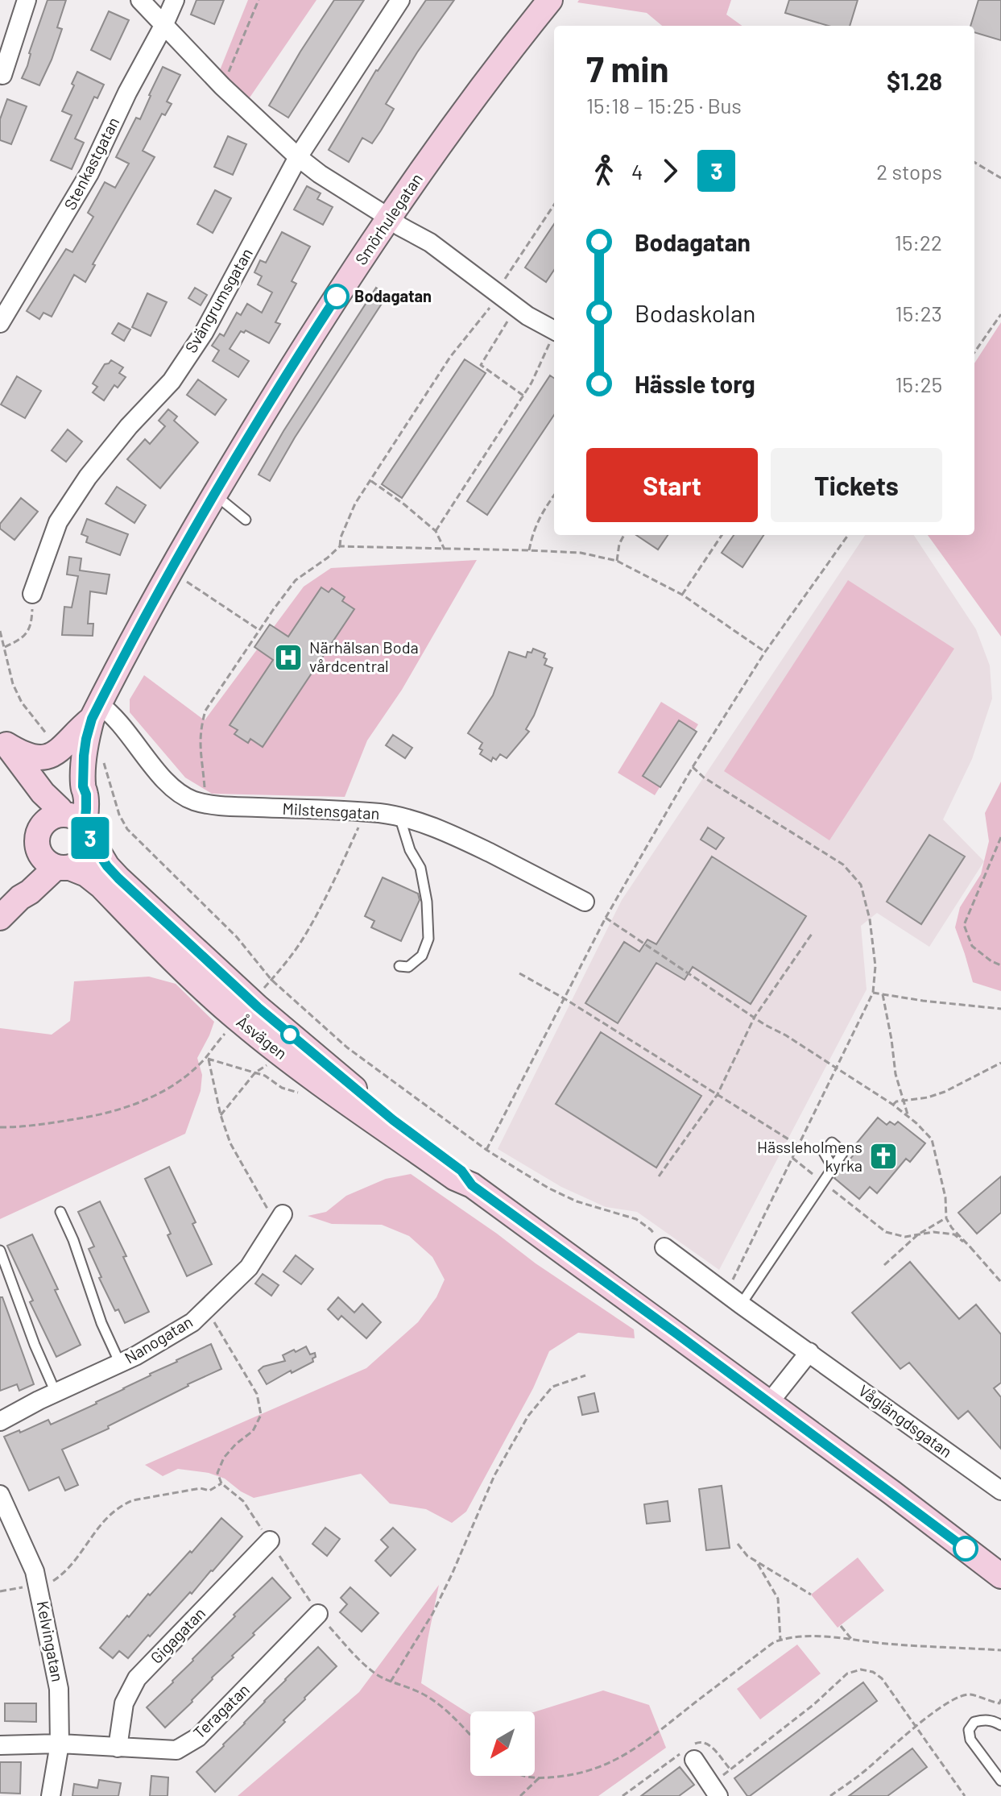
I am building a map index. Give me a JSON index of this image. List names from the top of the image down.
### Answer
{
  "streets": {
    "street": [
      "Stenkastgatan",
      "Smörhulegatan",
      "Svängrumsgatan",
      "Milstensgatan",
      "Åsvägen",
      "Nanogatan",
      "Våglängdsgatan",
      "Gigagatan",
      "Kelvingatan",
      "Teragatan"
    ]
  },
  "crossings": [
    ["Smörhulegatan", "Milstensgatan"],
    ["Smörhulegatan", "Åsvägen"],
    ["Gigagatan", "Teragatan"],
    ["Kelvingatan", "Teragatan"]
  ],
  "places": {
    "other": ["Bodagatan"],
    "hospital": ["Närhälsan Boda vårdcentral"],
    "church": ["Hässleholmens kyrka"]
  },
  "lines": ["bus line 3"],
  "north": "bottom left",
  "page": {
    "on_map": "3",
    "heading": ["7 min", "15:18 – 15:25 · Bus", "$1.28"],
    "legs": ["4", "3", "2 stops"],
    "list": [
      {
        "name": "Bodagatan",
        "value": "15:22"
      },
      {
        "name": "Bodaskolan",
        "value": "15:23"
      },
      {
        "name": "Hässle torg",
        "value": "15:25"
      }
    ],
    "buttons": ["Start", "Tickets"]
  }
}
